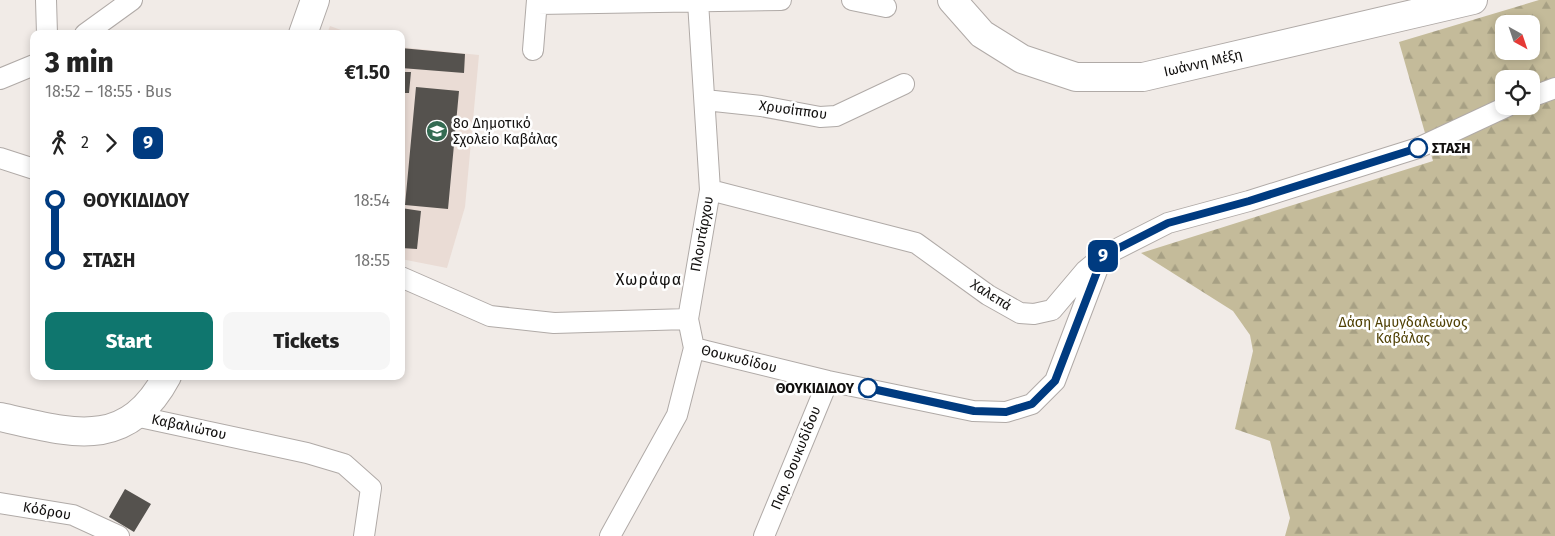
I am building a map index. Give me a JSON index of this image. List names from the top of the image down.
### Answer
{
  "streets": {
    "street": [
      "Ιωάννη Μέξη",
      "Χρυσίππου",
      "Πλουτάρχου",
      "Χαλεπά",
      "Θουκυδίδου",
      "Καβαλιώτου",
      "Παρ. Θουκυδίδου",
      "Κόδρου"
    ]
  },
  "crossings": [
    ["Χρυσίππου", "Πλουτάρχου"],
    ["Πλουτάρχου", "Χαλεπά"],
    ["Πλουτάρχου", "Θουκυδίδου"],
    ["Χαλεπά", "Θουκυδίδου"],
    ["Θουκυδίδου", "Παρ. Θουκυδίδου"]
  ],
  "districts": ["Χωράφα"],
  "parks": ["Δάση Αμυγδαλεώνος Καβάλας"],
  "places": {
    "school or university": ["8ο Δημοτικό Σχολείο Καβάλας"],
    "other": ["ΣΤΑΣΗ", "ΘΟΥΚΙΔΙΔΟΥ"]
  },
  "lines": ["bus line 9"],
  "north": "bottom right",
  "page": {
    "on_map": "9",
    "heading": ["3 min", "18:52 – 18:55 · Bus", "€1.50"],
    "legs": ["2", "9"],
    "list": [
      {
        "name": "ΘΟΥΚΙΔΙΔΟΥ",
        "value": "18:54"
      },
      {
        "name": "ΣΤΑΣΗ",
        "value": "18:55"
      }
    ],
    "buttons": ["Start", "Tickets"]
  }
}
